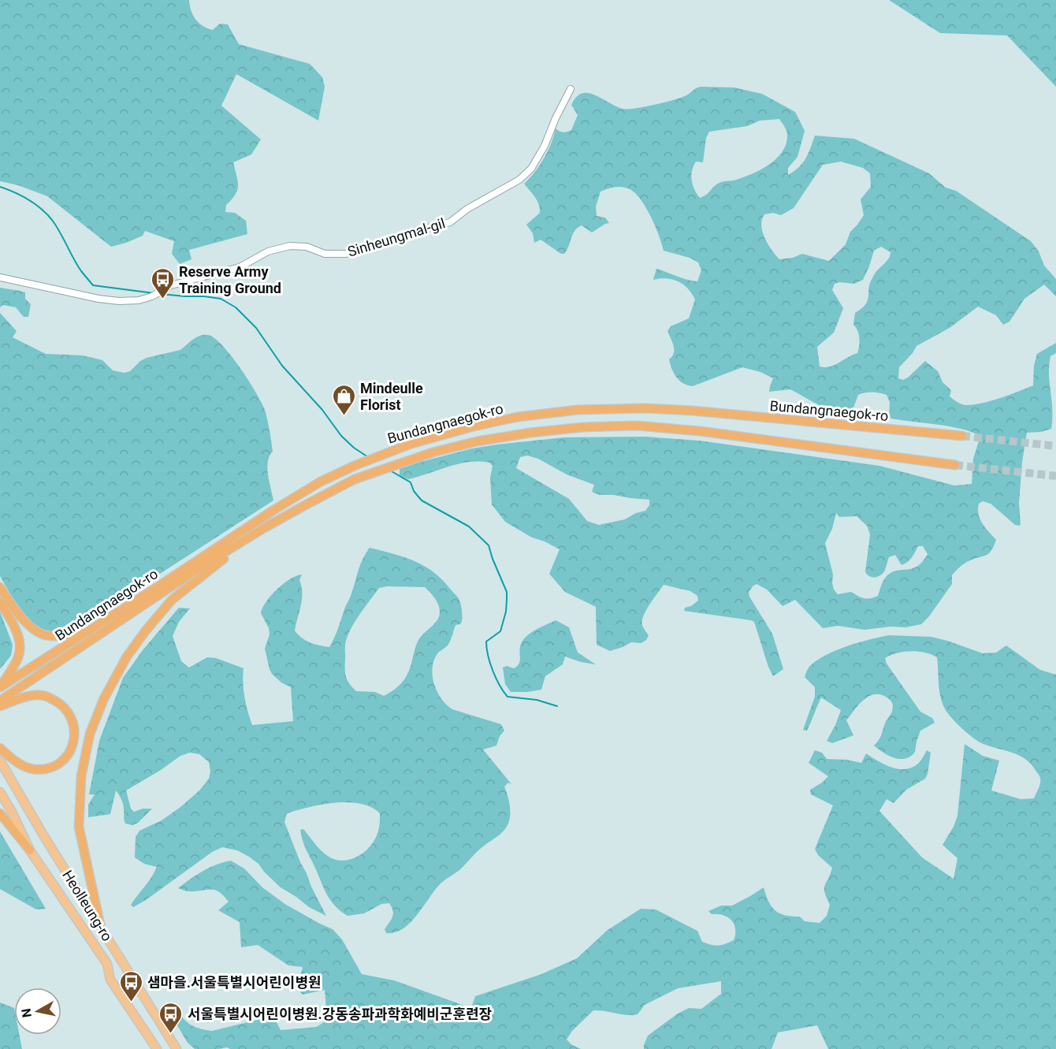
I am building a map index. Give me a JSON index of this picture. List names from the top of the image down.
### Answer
{
  "streets": {
    "highway": ["Bundangnaegok-ro"],
    "main road": ["Heolleung-ro"],
    "street": ["Sinheungmal-gil"]
  },
  "places": {
    "bus stop": ["Reserve Army Training Ground", "샘마을.서울특별시어린이병원", "서울특별시어린이병원.강동송파과학화예비군훈련장"],
    "shop": ["Mindeulle Florist"]
  },
  "north": "left"
}
